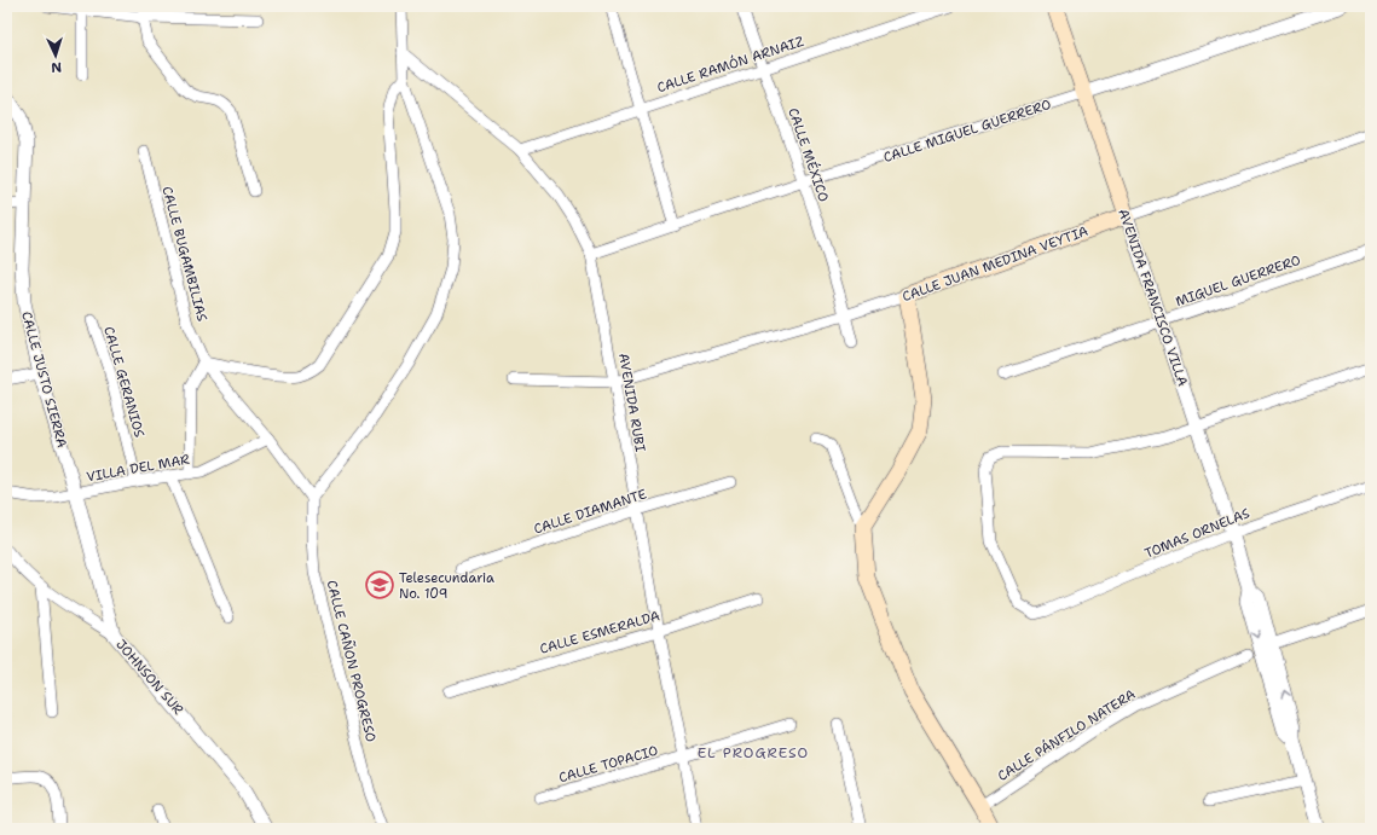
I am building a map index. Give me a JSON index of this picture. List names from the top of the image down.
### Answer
{
  "streets": {
    "main road": ["CALLE JUAN MEDINA VEYTIA", "AVENIDA FRANCISCO VILLA"],
    "street": [
      "CALLE RAMÓN ARNAIZ",
      "CALLE MIGUEL GUERRERO",
      "CALLE MÉXICO",
      "CALLE BUGAMBILIAS",
      "MIGUEL GUERRERO",
      "CALLE JUSTO SIERRA",
      "CALLE GERANIOS",
      "AVENIDA RUBI",
      "VILLA DEL MAR",
      "CALLE DIAMANTE",
      "TOMAS ORNELAS",
      "CALLE ESMERALDA",
      "CALLE CAÑON PROGRESO",
      "JOHNSON SUR",
      "CALLE PÁNFILO NATERA",
      "CALLE TOPACIO"
    ]
  },
  "crossings": [
    ["CALLE RAMÓN ARNAIZ", "CALLE MÉXICO"],
    ["CALLE RAMÓN ARNAIZ", "AVENIDA RUBI"],
    ["CALLE MIGUEL GUERRERO", "CALLE MÉXICO"],
    ["CALLE MIGUEL GUERRERO", "AVENIDA FRANCISCO VILLA"],
    ["CALLE MIGUEL GUERRERO", "AVENIDA RUBI"],
    ["CALLE MÉXICO", "CALLE JUAN MEDINA VEYTIA"],
    ["CALLE BUGAMBILIAS", "VILLA DEL MAR"],
    ["CALLE BUGAMBILIAS", "CALLE CAÑON PROGRESO"],
    ["CALLE JUAN MEDINA VEYTIA", "AVENIDA FRANCISCO VILLA"],
    ["CALLE JUAN MEDINA VEYTIA", "AVENIDA RUBI"],
    ["MIGUEL GUERRERO", "AVENIDA FRANCISCO VILLA"],
    ["AVENIDA FRANCISCO VILLA", "TOMAS ORNELAS"],
    ["CALLE JUSTO SIERRA", "VILLA DEL MAR"],
    ["CALLE JUSTO SIERRA", "JOHNSON SUR"],
    ["CALLE GERANIOS", "VILLA DEL MAR"],
    ["AVENIDA RUBI", "CALLE DIAMANTE"],
    ["AVENIDA RUBI", "CALLE ESMERALDA"],
    ["AVENIDA RUBI", "CALLE TOPACIO"]
  ],
  "districts": ["EL PROGRESO"],
  "places": {
    "school or university": ["Telesecundaria No. 109"]
  },
  "north": "bottom"
}
